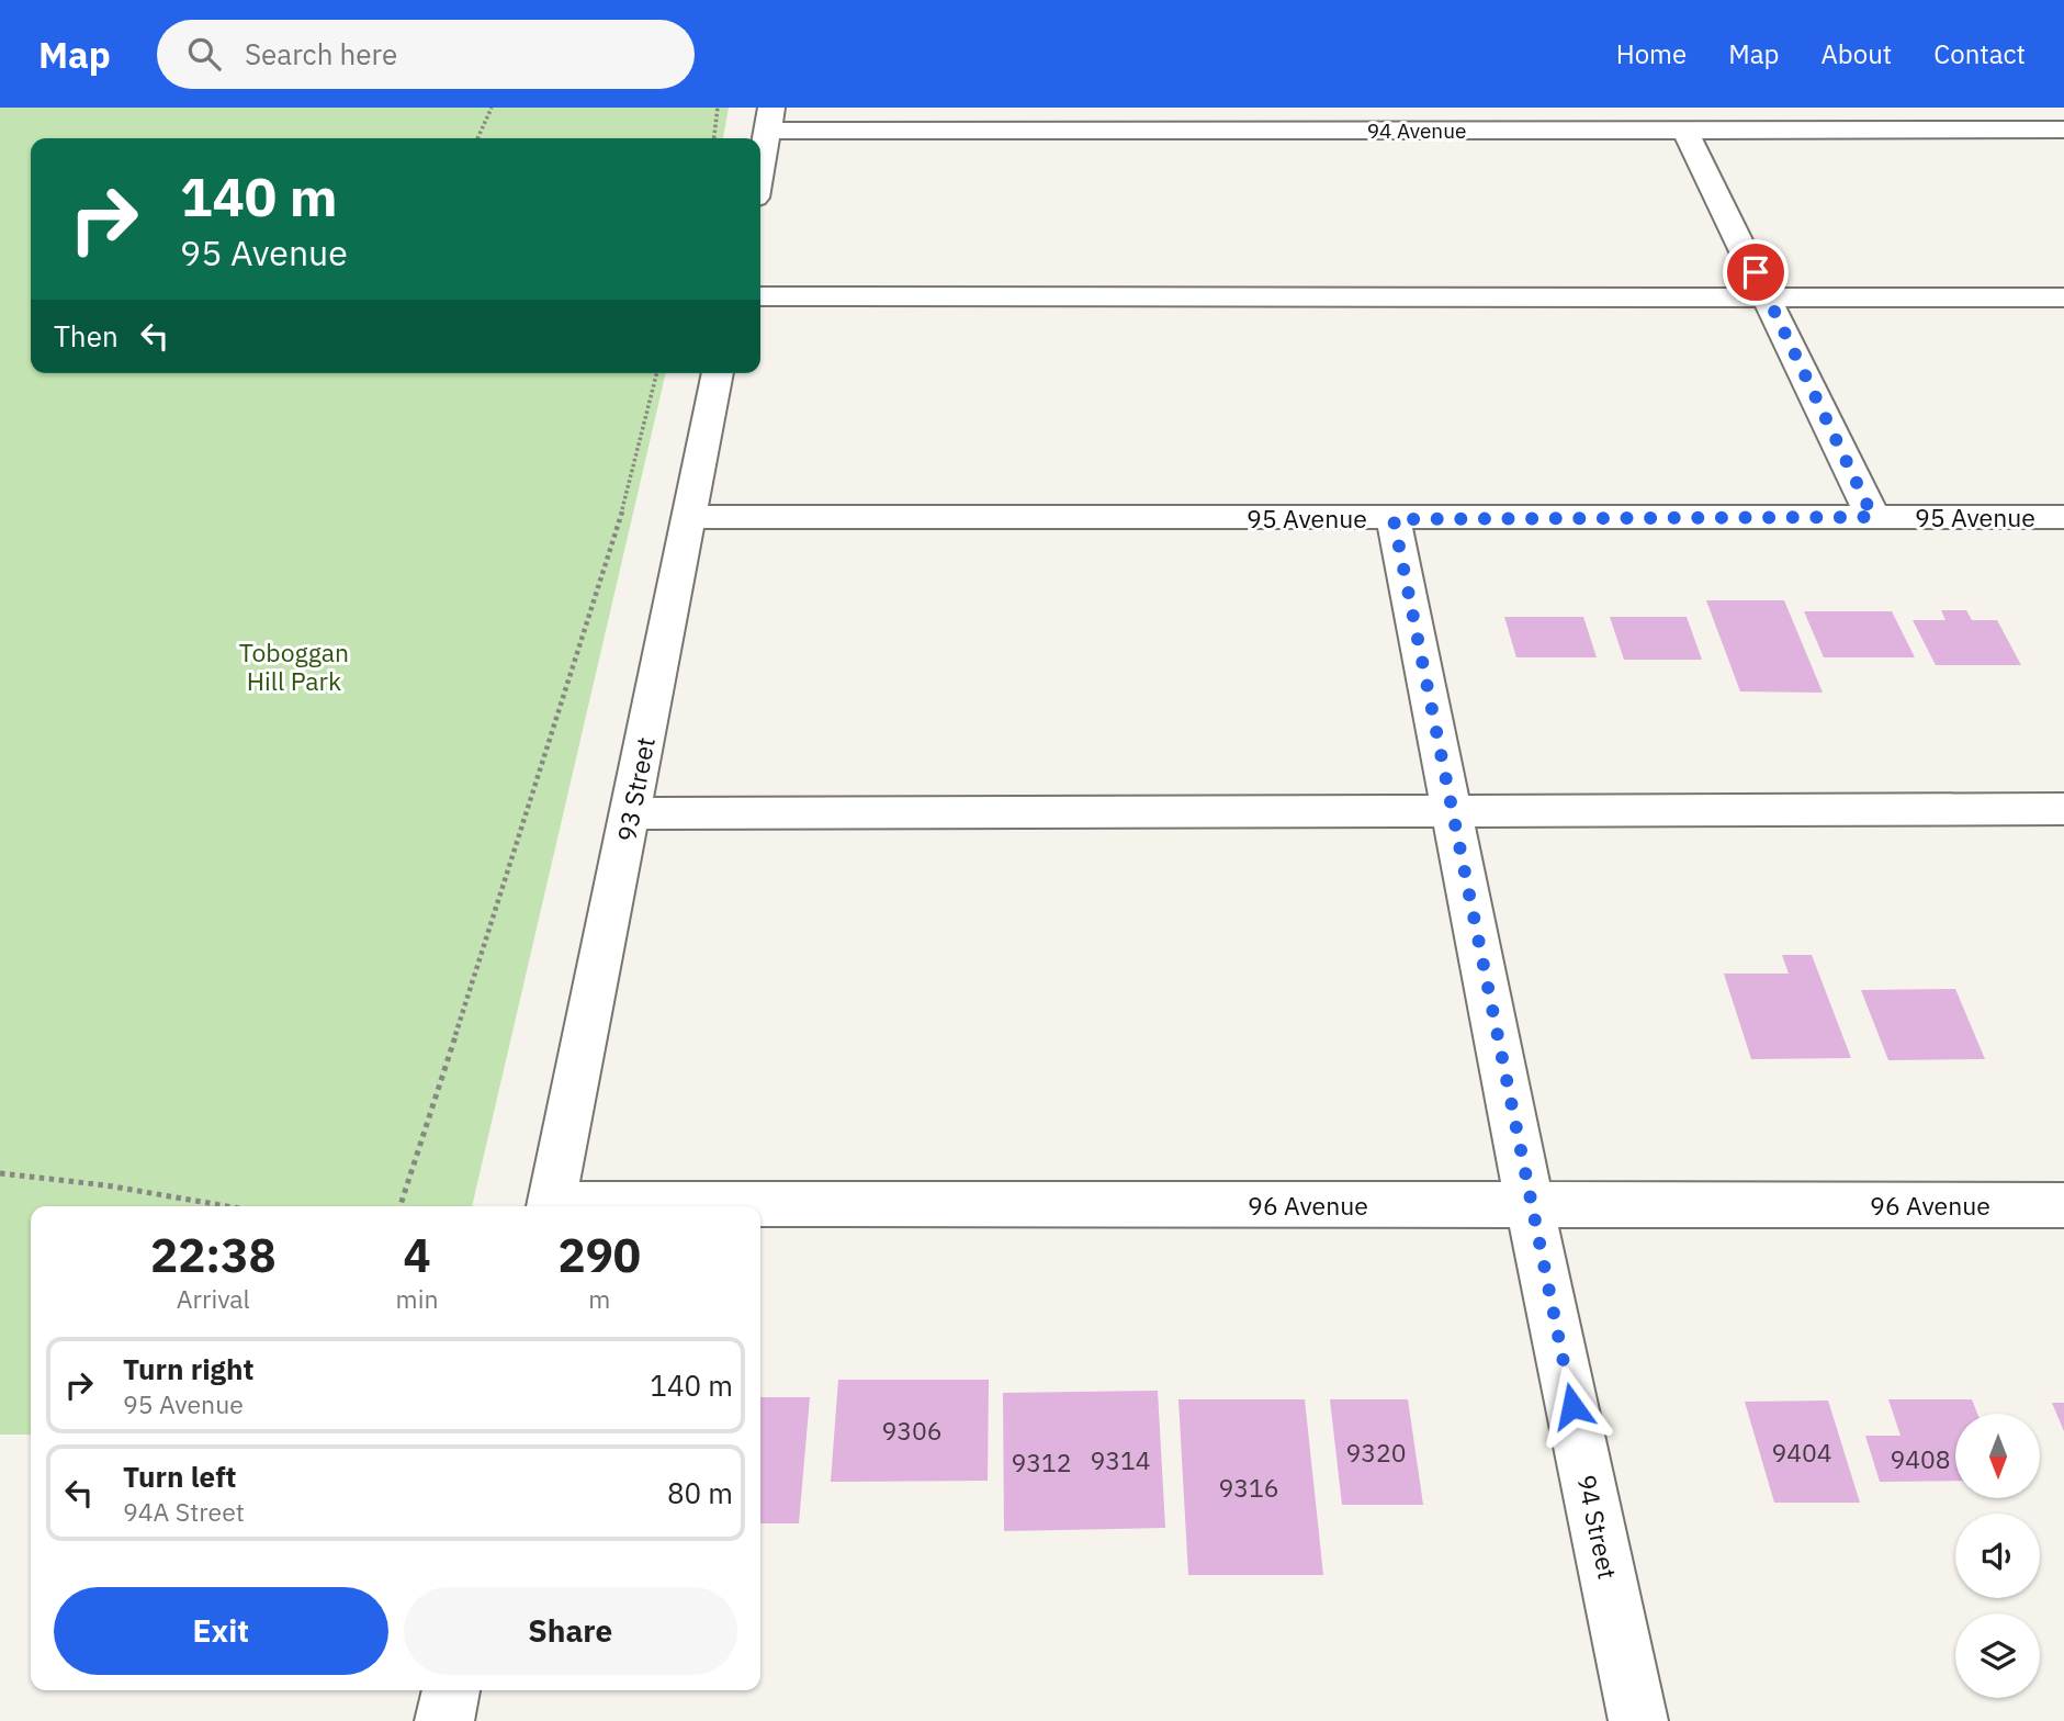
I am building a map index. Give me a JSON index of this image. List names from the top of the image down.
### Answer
{
  "streets": {
    "street": [
      "94 Avenue",
      "95 Avenue",
      "93 Street",
      "96 Avenue",
      "94 Street"
    ]
  },
  "crossings": [
    ["95 Avenue", "93 Street"],
    ["95 Avenue", "94 Street"],
    ["96 Avenue", "94 Street"]
  ],
  "parks": ["Toboggan Hill Park"],
  "house_numbers": [
    "9306",
    "9320",
    "9404",
    "9408",
    "9314",
    "9312",
    "9316"
  ],
  "north": "bottom",
  "page": {
    "header": "Map",
    "search": "Search here",
    "nav": [
      "Home",
      "Map",
      "About",
      "Contact"
    ],
    "turn": ["140 m", "95 Avenue"],
    "then": "Then",
    "eta": [
      "22:38",
      "Arrival",
      "4",
      "min",
      "290",
      "m"
    ],
    "list": [
      {
        "name": "Turn right",
        "note": "95 Avenue",
        "value": "140 m"
      },
      {
        "name": "Turn left",
        "note": "94A Street",
        "value": "80 m"
      }
    ],
    "buttons": ["Exit", "Share"]
  }
}
